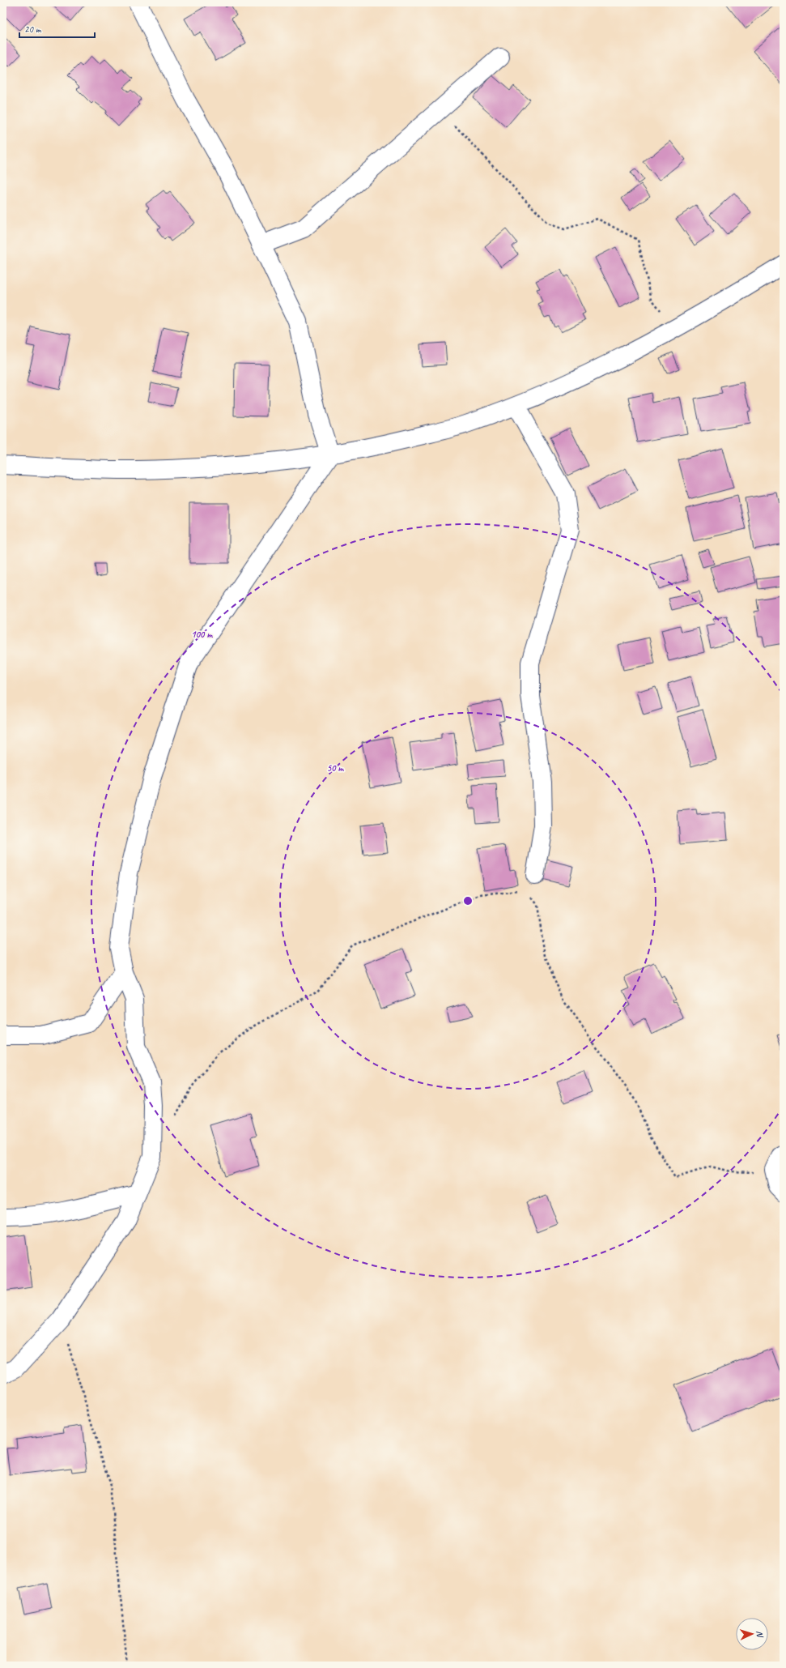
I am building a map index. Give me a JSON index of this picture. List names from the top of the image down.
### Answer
{
  "scale_bar": "20 m",
  "north": "right",
  "rings": ["100 m", "50 m"]
}
